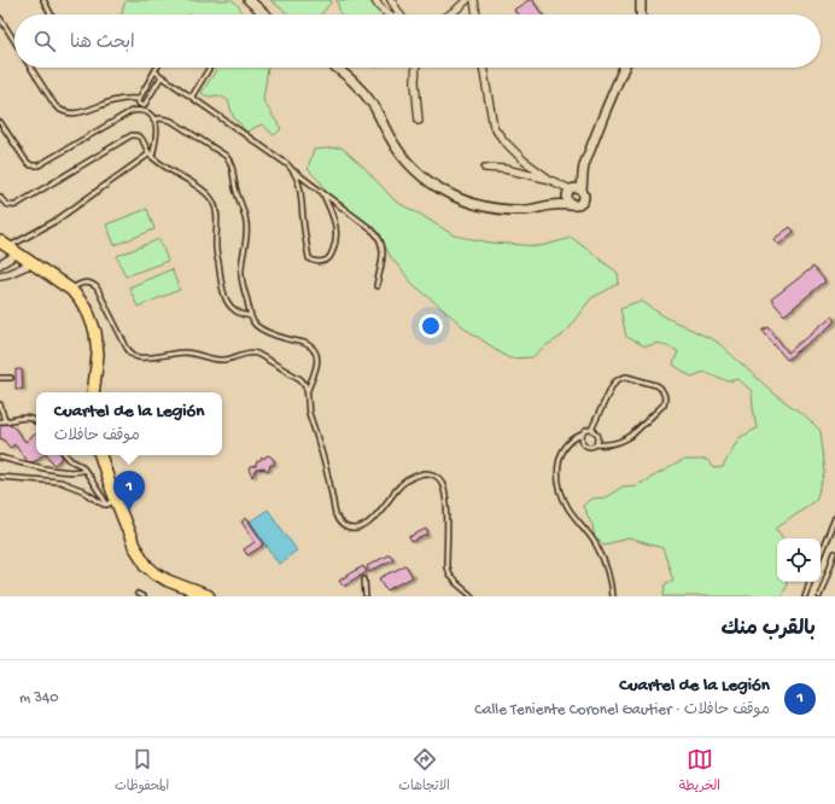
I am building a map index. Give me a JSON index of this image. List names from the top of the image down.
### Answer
{
  "page": {
    "search": "ابحث هنا",
    "popup": ["Cuartel de la Legión", "موقف حافلات"],
    "pins": "1",
    "heading": "بالقرب منك",
    "list": [
      {
        "mark": "1",
        "name": "Cuartel de la Legión",
        "note": "موقف حافلات · Calle Teniente Coronel Gautier",
        "value": "340 m"
      }
    ],
    "nav": ["الخريطة", "الاتجاهات", "المحفوظات"]
  }
}
